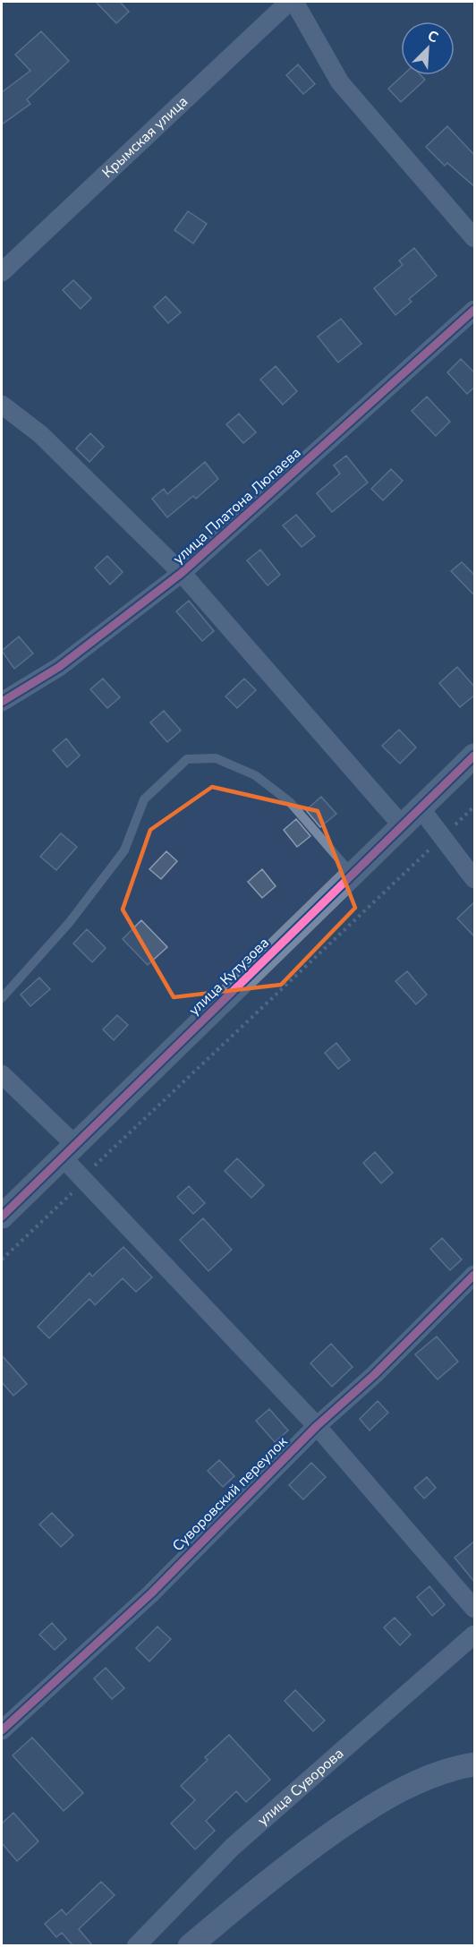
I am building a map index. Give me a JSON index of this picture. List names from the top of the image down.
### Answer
{
  "streets": {
    "street": [
      "Крымская улица",
      "улица Платона Люпаева",
      "улица Кутузова",
      "Суворовский переулок",
      "улица Суворова"
    ]
  },
  "north": "top right"
}
